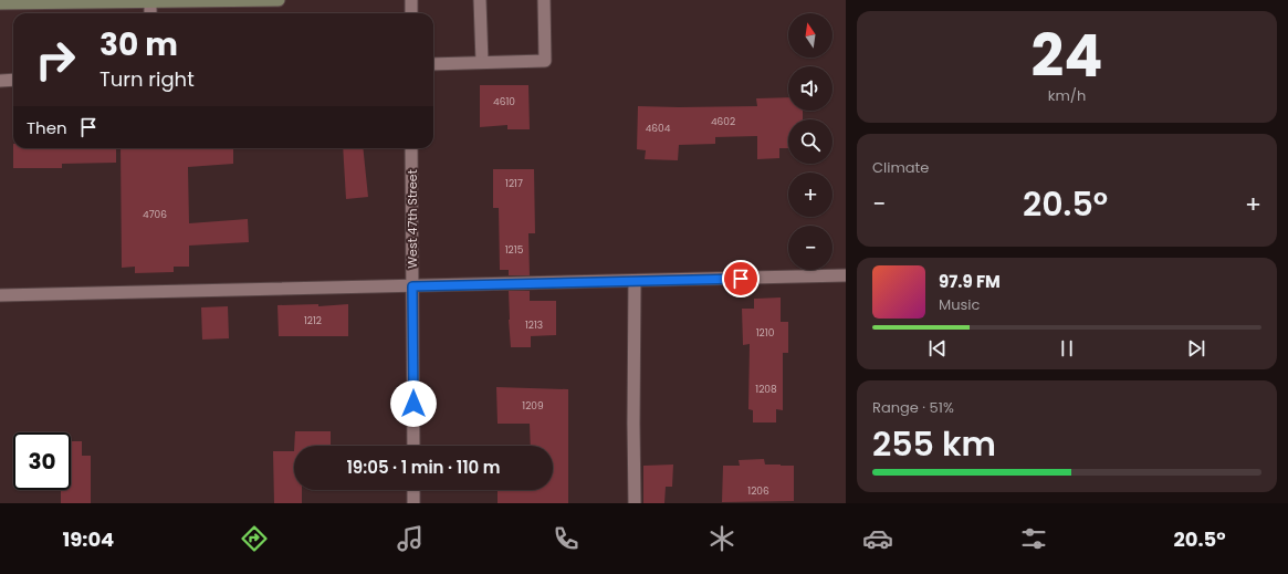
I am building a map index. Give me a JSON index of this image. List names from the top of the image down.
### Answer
{
  "streets": {
    "street": ["West 47th Street"]
  },
  "house_numbers": [
    "4610",
    "4602",
    "4604",
    "1217",
    "4706",
    "1215",
    "1212",
    "1213",
    "1210",
    "1208",
    "1209",
    "1206"
  ],
  "north": "top",
  "page": {
    "tile": [
      ["24", "km/h"],
      "Climate",
      ["Range · 51%", "255 km"]
    ],
    "map_buttons": ["+", "−"],
    "turn": ["30 m", "Turn right"],
    "then": "Then",
    "heat": ["−", "20.5°", "+"],
    "song": ["97.9 FM", "Music"],
    "limit": "30",
    "trip": "19:05 · 1 min · 110 m",
    "tabs": ["19:04", "20.5°"]
  }
}
